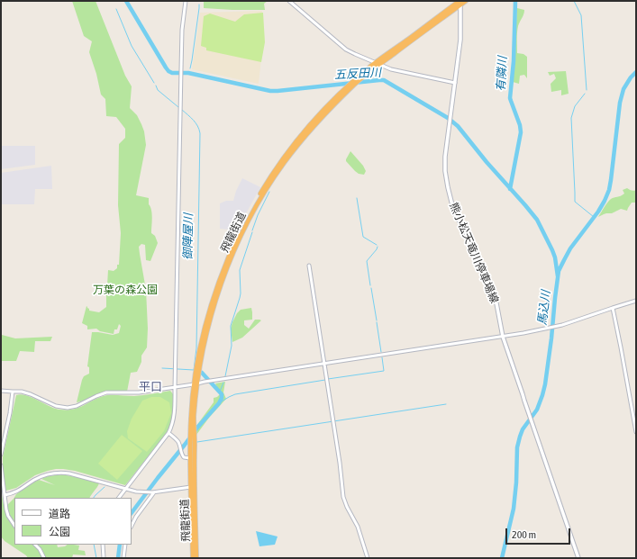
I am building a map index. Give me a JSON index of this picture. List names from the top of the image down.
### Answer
{
  "streets": {
    "highway": ["飛龍街道"],
    "main road": ["熊小松天竜川停車場線"]
  },
  "crossings": [
    ["飛龍街道", "熊小松天竜川停車場線"]
  ],
  "districts": ["平口"],
  "water": [
    "五反田川",
    "有隣川",
    "御陣屋川",
    "馬込川"
  ],
  "parks": ["万葉の森公園"],
  "legend": ["道路", "公園"],
  "scale_bar": "200 m"
}
